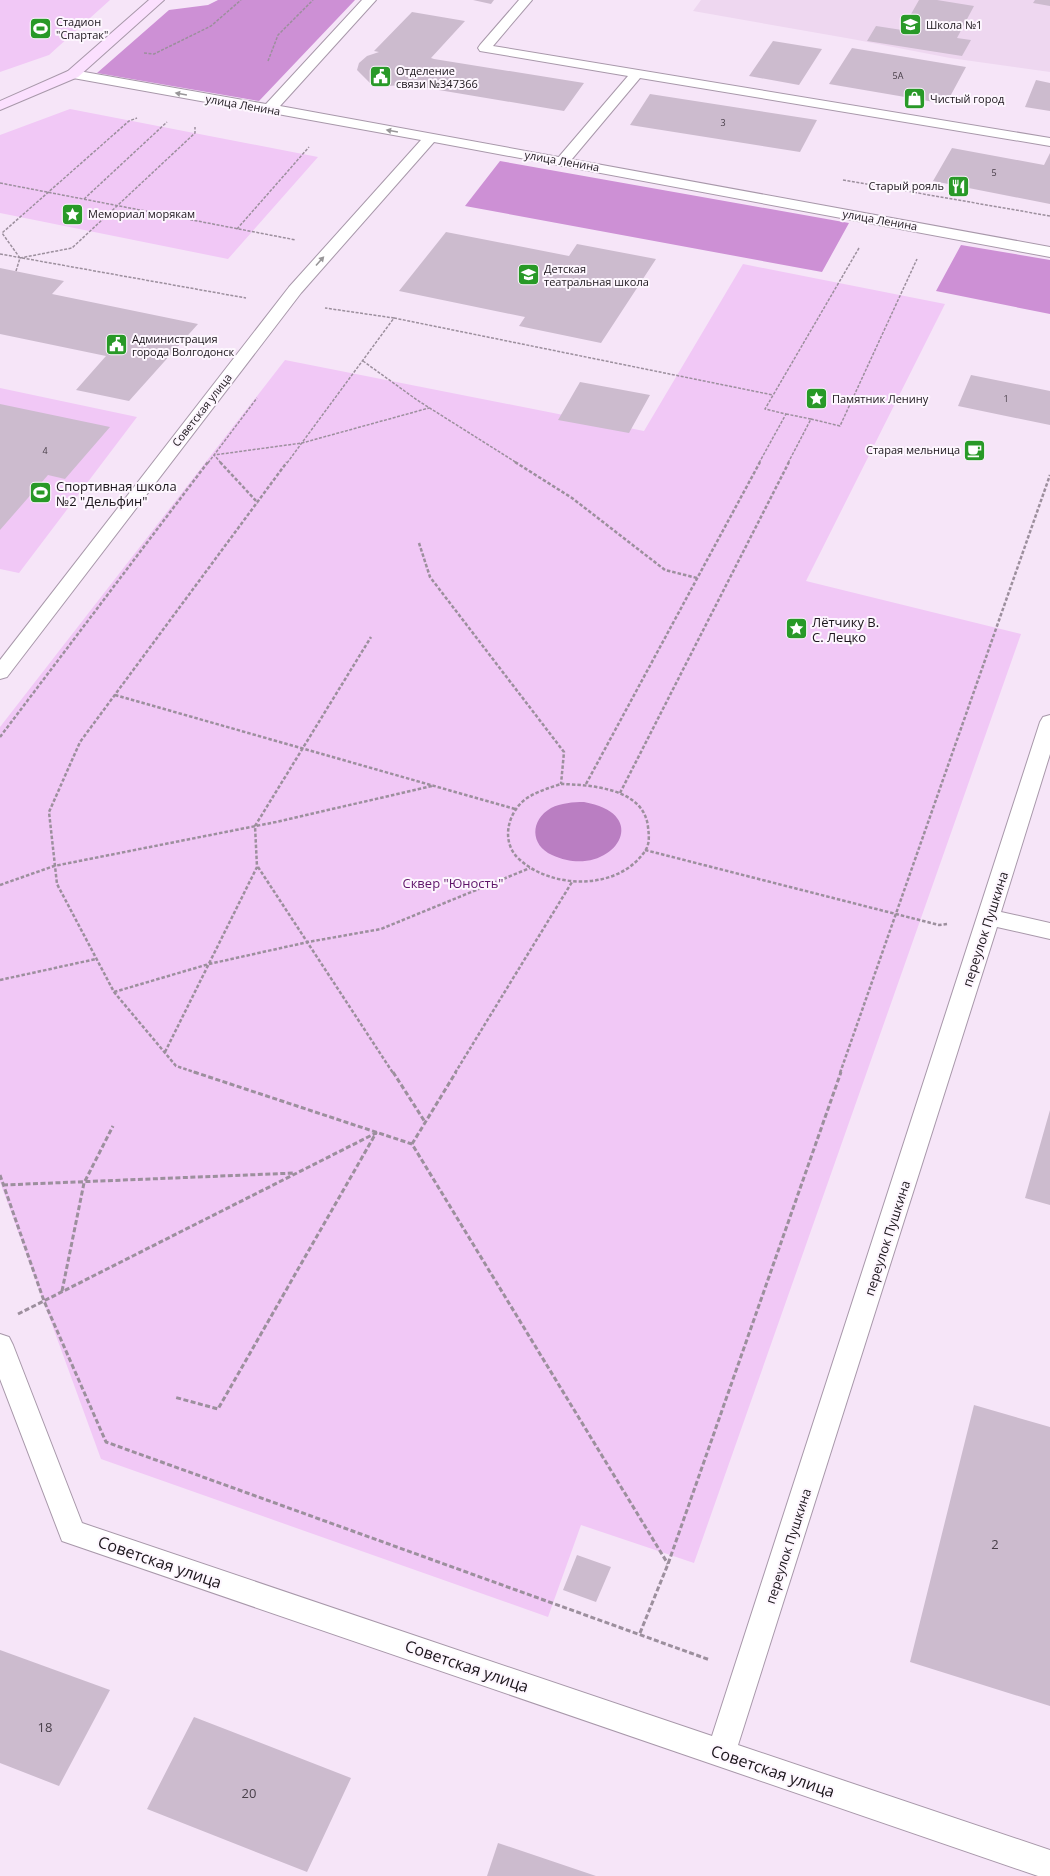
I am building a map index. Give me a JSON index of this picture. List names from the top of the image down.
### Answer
{
  "streets": {
    "street": ["улица Ленина", "Советская улица", "переулок Пушкина"]
  },
  "crossings": [
    ["улица Ленина", "Советская улица"],
    ["Советская улица", "переулок Пушкина"]
  ],
  "parks": ["Сквер \"Юность\""],
  "places": {
    "school or university": ["Школа №1", "Детская театральная школа"],
    "sports": ["Стадион \"Спартак\"", "Спортивная школа №2 \"Дельфин\""],
    "public building": ["Отделение связи №347366", "Администрация города Волгодонск"],
    "shop": ["Чистый город"],
    "restaurant": ["Старый рояль"],
    "place": ["Мемориал морякам", "Памятник Ленину", "Лётчику В. С. Лецко"],
    "cafe": ["Старая мельница"]
  },
  "house_numbers": [
    "5А",
    "3",
    "5",
    "1",
    "4",
    "2",
    "18",
    "20"
  ]
}
